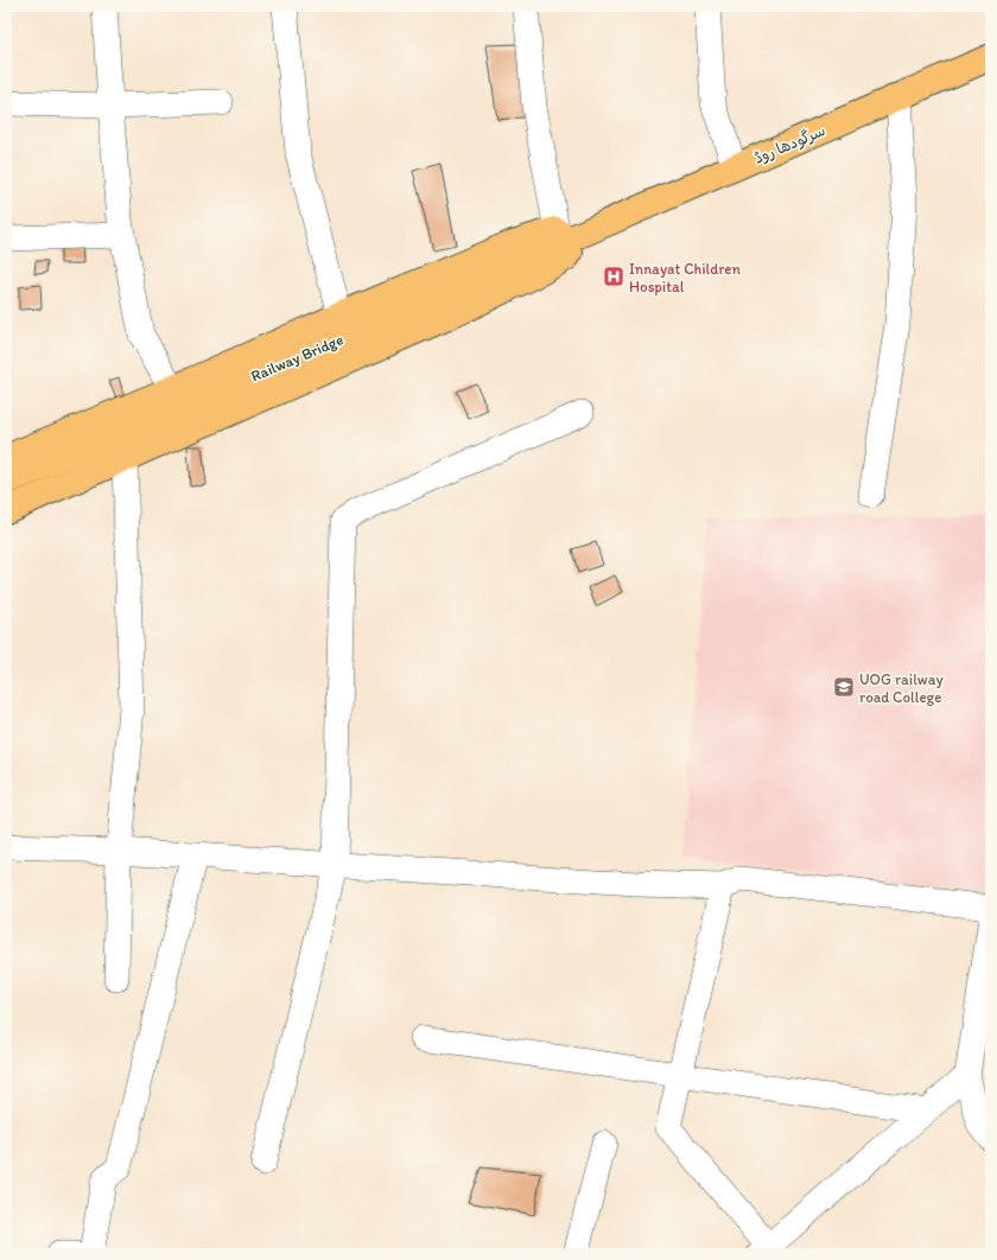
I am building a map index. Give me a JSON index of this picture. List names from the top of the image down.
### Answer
{
  "streets": {
    "main road": ["سرگودھا روڈ", "Railway Bridge"]
  },
  "crossings": [
    ["سرگودھا روڈ", "Railway Bridge"]
  ],
  "places": {
    "hospital": ["Innayat Children Hospital"],
    "school or university": ["UOG railway road College"]
  }
}
